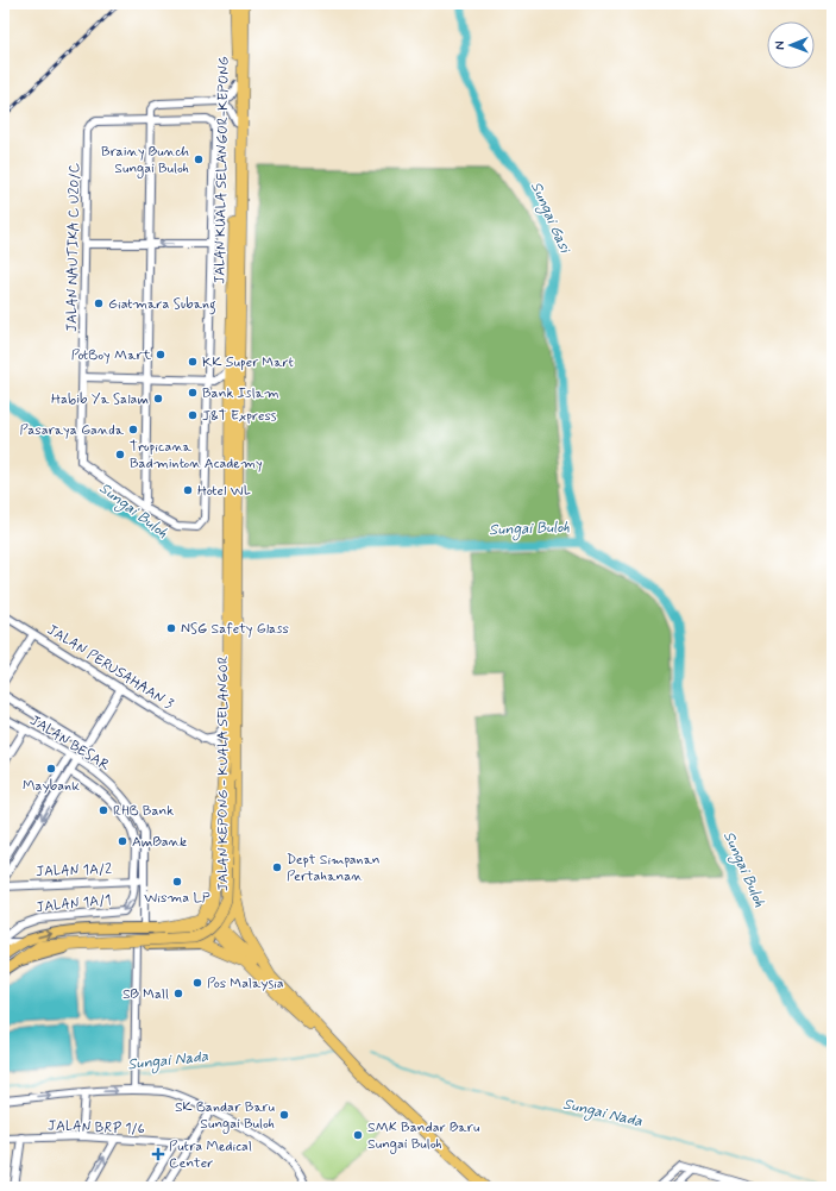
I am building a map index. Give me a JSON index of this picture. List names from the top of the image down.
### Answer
{
  "streets": {
    "highway": ["JALAN KUALA SELANGOR-KEPONG", "JALAN KEPONG - KUALA SELANGOR"],
    "street": [
      "JALAN NAUTIKA C U20/C",
      "JALAN PERUSAHAAN 3",
      "JALAN BESAR",
      "JALAN 1A/2",
      "JALAN 1A/1",
      "JALAN BRP 1/6"
    ]
  },
  "crossings": [
    ["JALAN KUALA SELANGOR-KEPONG", "JALAN KEPONG - KUALA SELANGOR"],
    ["JALAN PERUSAHAAN 3", "JALAN KEPONG - KUALA SELANGOR"],
    ["JALAN BESAR", "JALAN 1A/2"],
    ["JALAN 1A/2", "JALAN 1A/1"]
  ],
  "one_way": ["JALAN 1A/1"],
  "water": ["Sungai Gasi", "Sungai Buloh", "Sungai Nada"],
  "places": {
    "other": [
      "Brainy Bunch Sungai Buloh",
      "Giatmara Subang",
      "PotBoy Mart",
      "KK Super Mart",
      "Bank Islam",
      "Habib Ya Salam",
      "J&T Express",
      "Pasaraya Ganda",
      "Tropicana Badminton Academy",
      "Hotel WL",
      "NSG Safety Glass",
      "Maybank",
      "RHB Bank",
      "AmBank",
      "Dept Simpanan Pertahanan",
      "Wisma LP",
      "Pos Malaysia",
      "SB Mall",
      "SK Bandar Baru Sungai Buloh",
      "SMK Bandar Baru Sungai Buloh"
    ],
    "health": ["Putra Medical Center"]
  },
  "north": "left"
}
